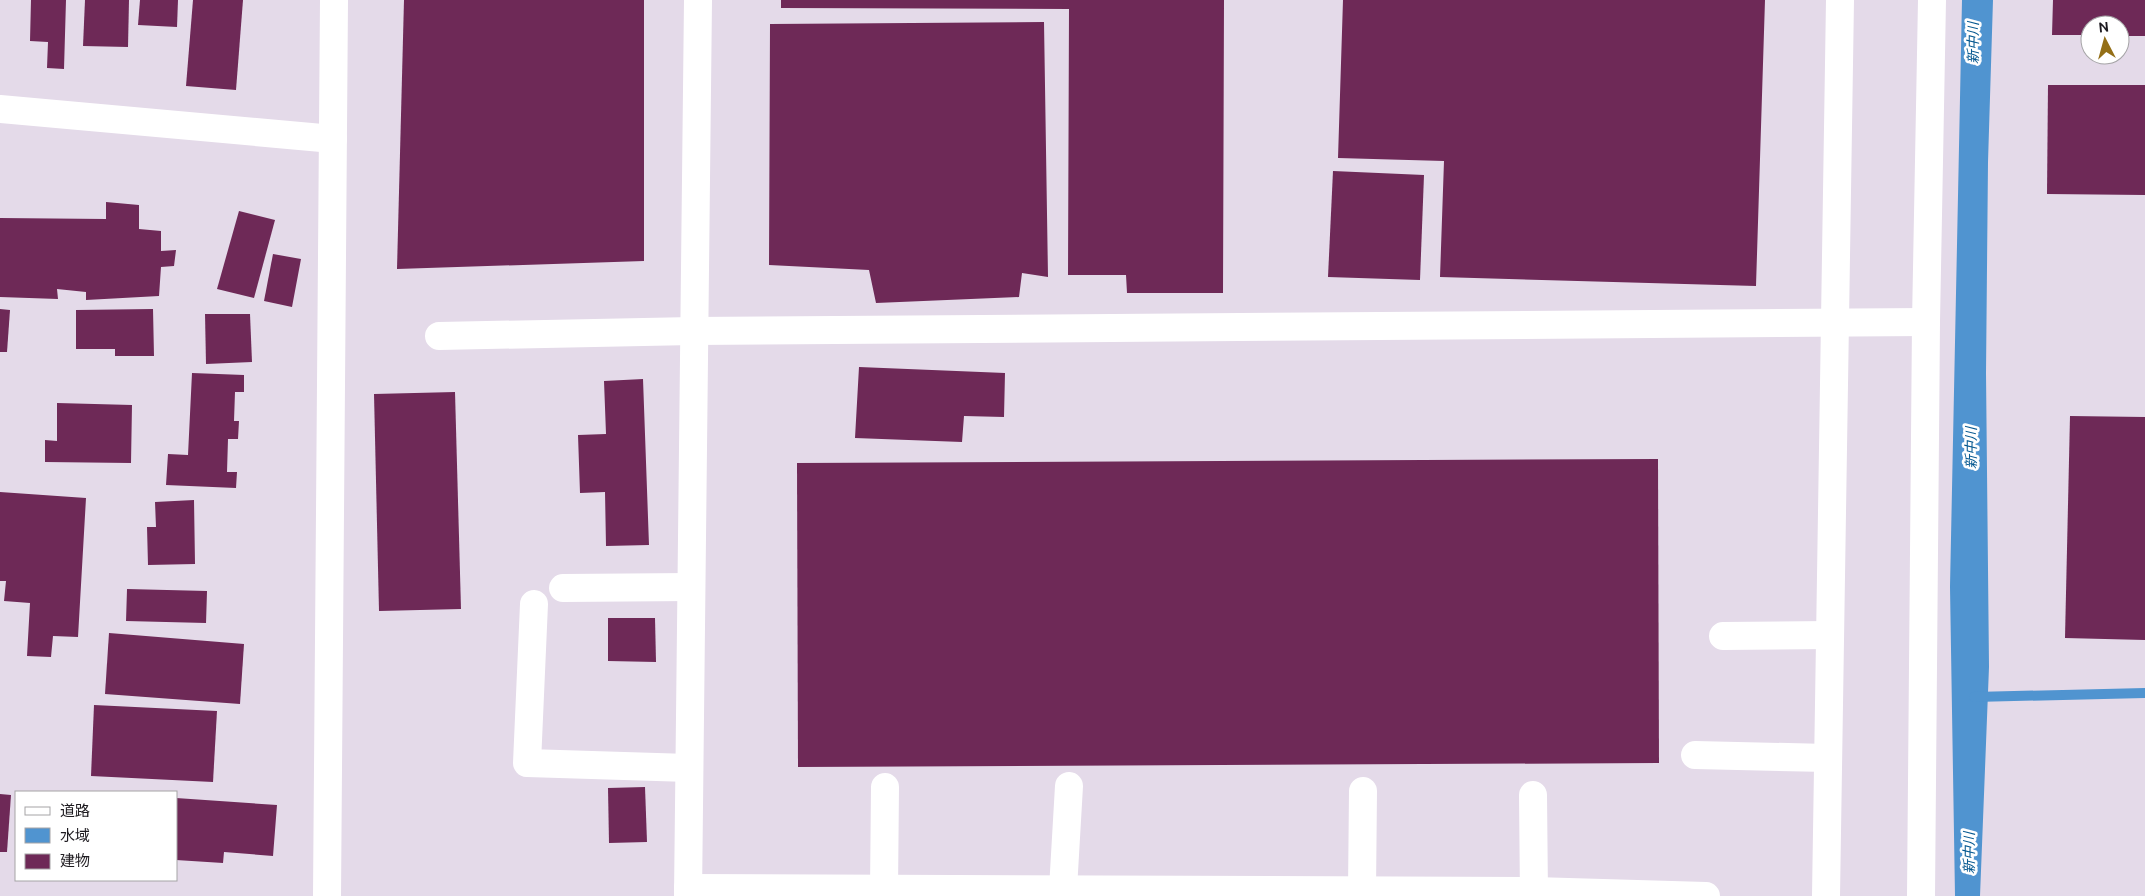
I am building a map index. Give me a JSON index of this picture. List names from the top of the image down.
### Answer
{
  "water": ["新中川"],
  "legend": ["道路", "水域", "建物"],
  "north": "top"
}
